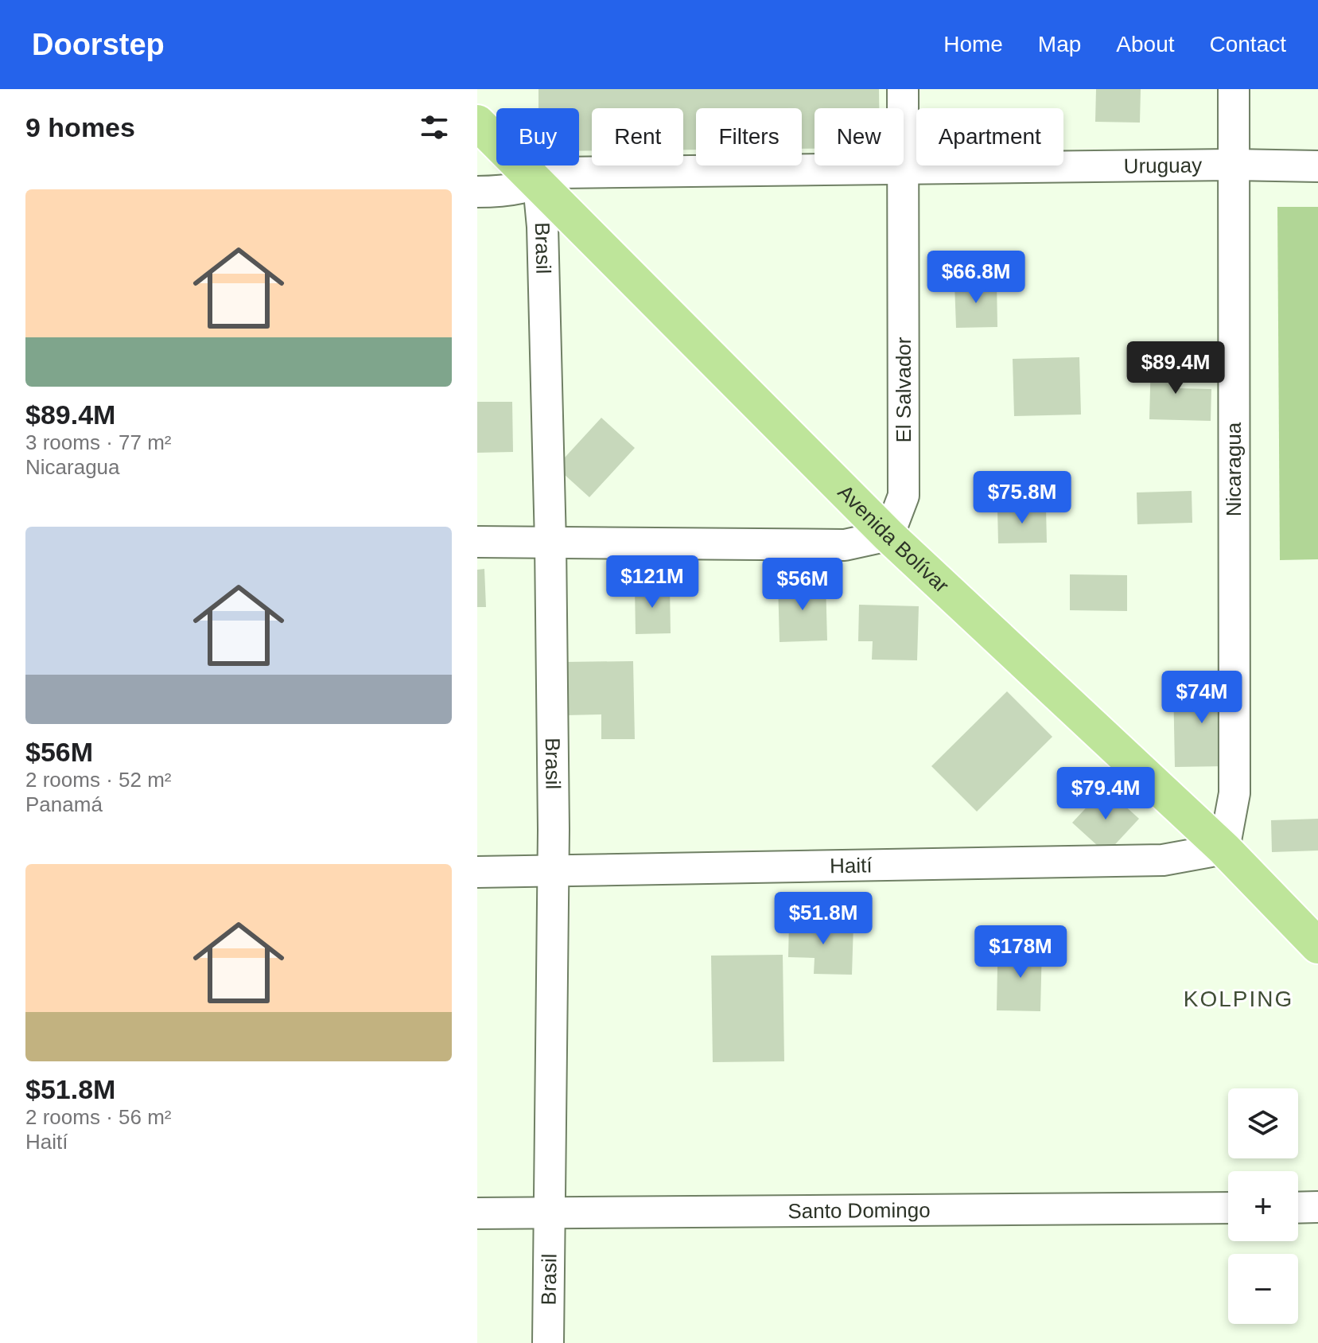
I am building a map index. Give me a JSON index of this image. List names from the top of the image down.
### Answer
{
  "streets": {
    "main road": ["Avenida Bolívar"],
    "street": [
      "Uruguay",
      "Brasil",
      "El Salvador",
      "Nicaragua",
      "Haití",
      "Santo Domingo"
    ]
  },
  "crossings": [
    ["Uruguay", "Brasil"],
    ["Uruguay", "El Salvador"],
    ["Uruguay", "Nicaragua"],
    ["Uruguay", "Avenida Bolívar"],
    ["Brasil", "Avenida Bolívar"],
    ["Brasil", "Haití"],
    ["Brasil", "Santo Domingo"],
    ["El Salvador", "Avenida Bolívar"],
    ["Nicaragua", "Avenida Bolívar"],
    ["Nicaragua", "Haití"],
    ["Avenida Bolívar", "Haití"]
  ],
  "districts": ["KOLPING"],
  "page": {
    "header": "Doorstep",
    "nav": [
      "Home",
      "Map",
      "About",
      "Contact"
    ],
    "heading": "9 homes",
    "chip": [
      "Buy",
      "Rent",
      "Filters",
      "New",
      "Apartment"
    ],
    "list": [
      {
        "name": "$89.4M",
        "note": "3 rooms · 77 m² · Nicaragua"
      },
      {
        "name": "$56M",
        "note": "2 rooms · 52 m² · Panamá"
      },
      {
        "name": "$51.8M",
        "note": "2 rooms · 56 m² · Haití"
      }
    ],
    "price": [
      "$66.8M",
      "$89.4M",
      "$75.8M",
      "$121M",
      "$56M",
      "$74M",
      "$79.4M",
      "$51.8M",
      "$178M"
    ],
    "map_buttons": ["+", "−"]
  }
}
